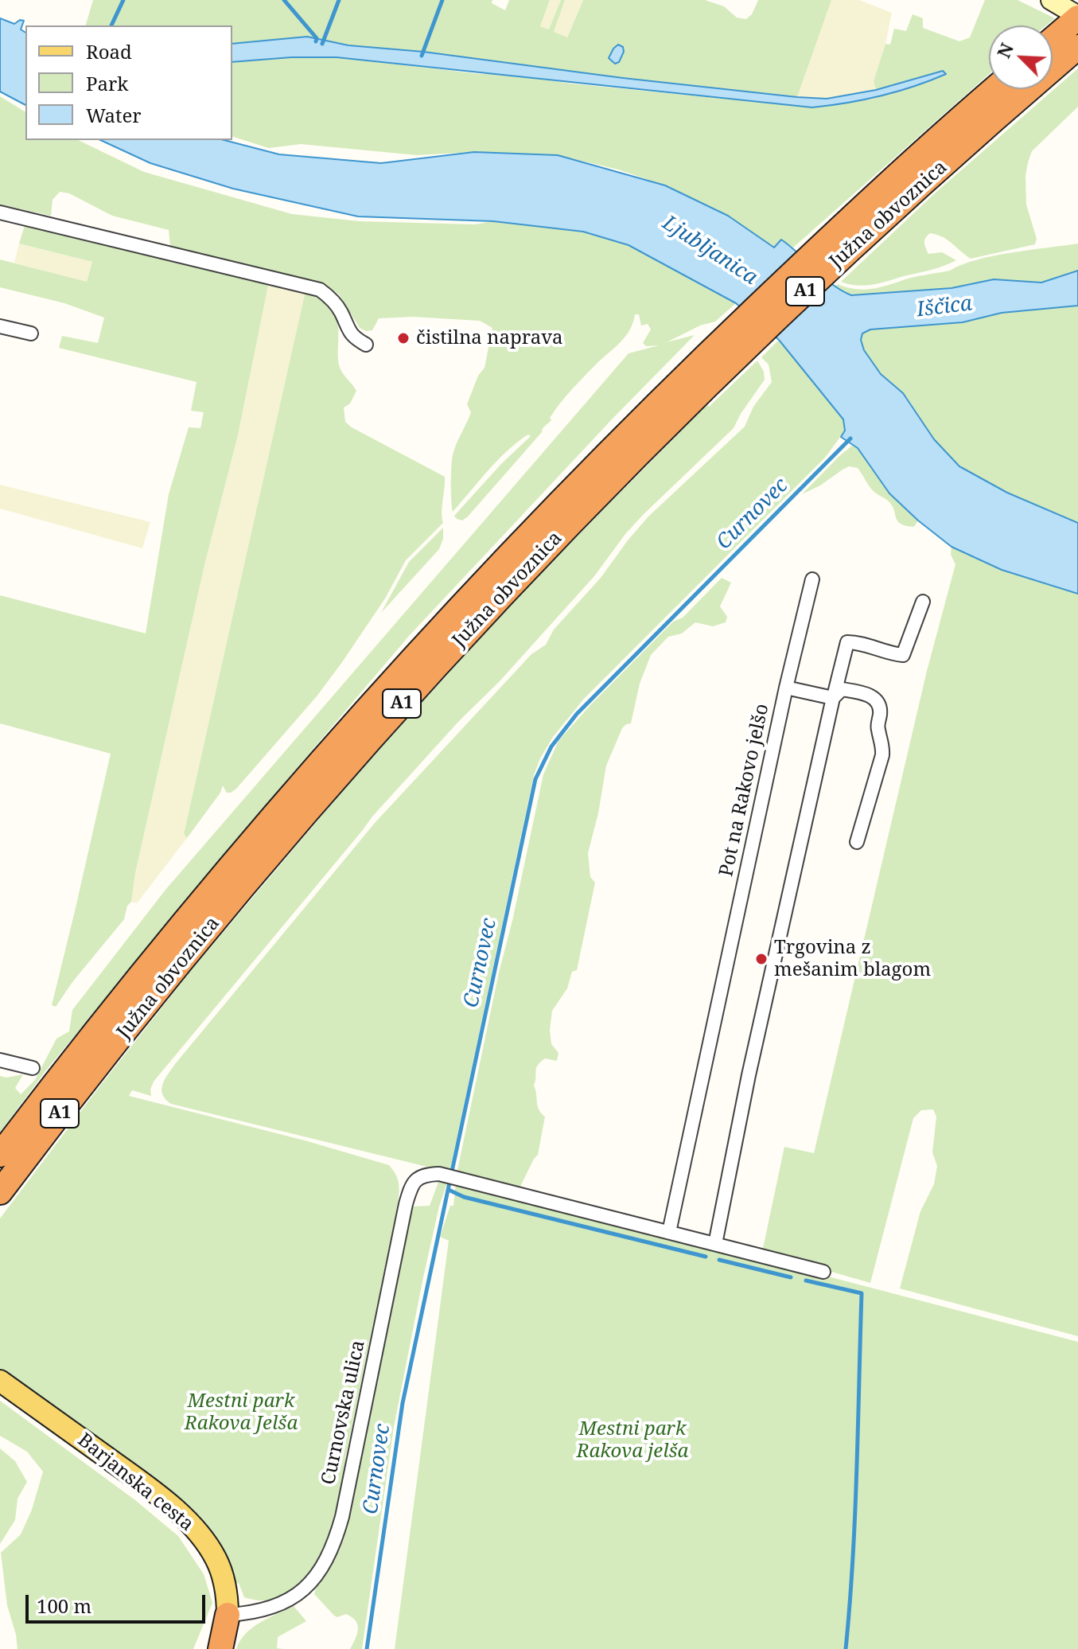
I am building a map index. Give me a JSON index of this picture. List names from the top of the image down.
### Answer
{
  "streets": {
    "highway": ["Južna obvoznica", "A1"],
    "main road": ["Barjanska cesta"],
    "street": ["Pot na Rakovo jelšo", "Curnovska ulica"]
  },
  "crossings": [
    ["Pot na Rakovo jelšo", "Curnovska ulica"],
    ["Curnovska ulica", "Barjanska cesta"]
  ],
  "water": ["Ljubljanica", "Iščica", "Curnovec"],
  "parks": ["Mestni park Rakova Jelša", "Mestni park Rakova jelša"],
  "places": ["čistilna naprava", "Trgovina z mešanim blagom"],
  "legend": ["Road", "Park", "Water"],
  "scale_bar": "100 m",
  "north": "top left"
}
